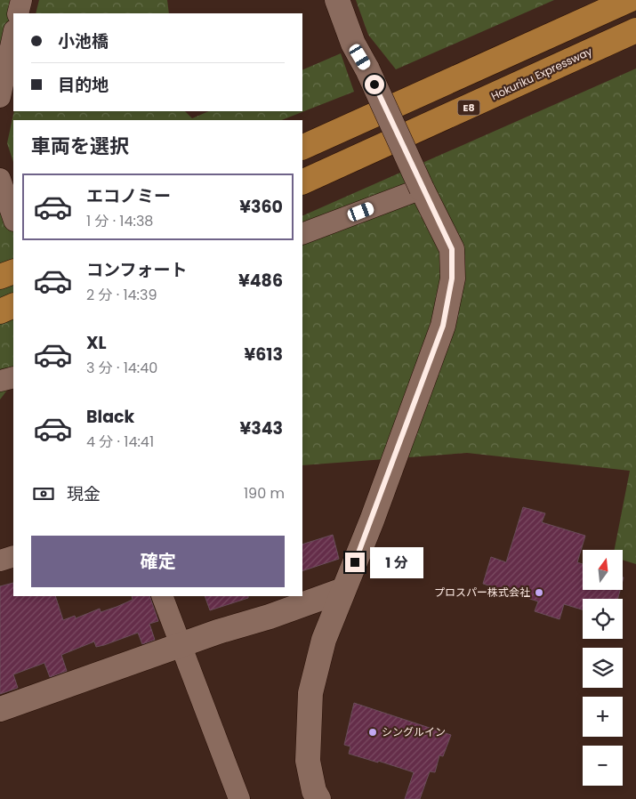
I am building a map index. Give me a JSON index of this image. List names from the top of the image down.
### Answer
{
  "streets": {
    "highway": ["Hokuriku Expressway", "E8"]
  },
  "places": ["プロスパー株式会社", "シングルイン"],
  "north": "top",
  "page": {
    "banner": ["小池橋", "目的地"],
    "heading": "車両を選択",
    "list": [
      {
        "name": "エコノミー",
        "note": "1 分 · 14:38",
        "value": "¥360"
      },
      {
        "name": "コンフォート",
        "note": "2 分 · 14:39",
        "value": "¥486"
      },
      {
        "name": "XL",
        "note": "3 分 · 14:40",
        "value": "¥613"
      },
      {
        "name": "Black",
        "note": "4 分 · 14:41",
        "value": "¥343"
      }
    ],
    "pay": ["現金", "190 m"],
    "buttons": "確定",
    "bubble": "1 分",
    "map_buttons": ["+", "−"]
  }
}
